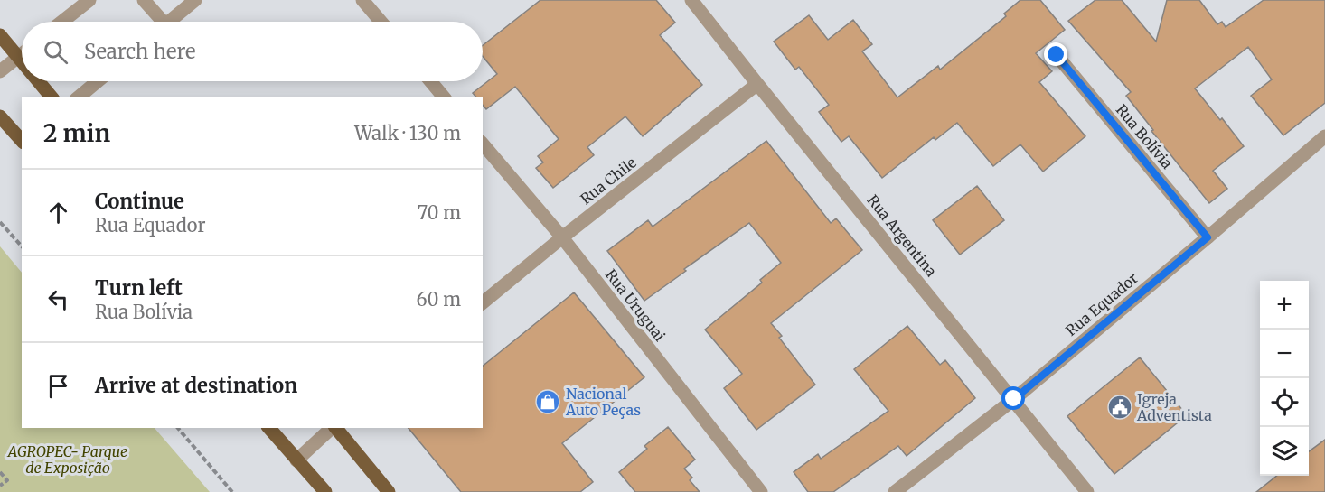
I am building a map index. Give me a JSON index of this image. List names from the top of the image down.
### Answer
{
  "streets": {
    "street": [
      "Rua Bolívia",
      "Rua Chile",
      "Rua Argentina",
      "Rua Equador",
      "Rua Uruguai"
    ]
  },
  "crossings": [
    ["Rua Bolívia", "Rua Equador"],
    ["Rua Chile", "Rua Argentina"],
    ["Rua Chile", "Rua Uruguai"],
    ["Rua Argentina", "Rua Equador"]
  ],
  "parks": ["AGROPEC- Parque de Exposição"],
  "places": {
    "shop": ["Nacional Auto Peças"],
    "public building": ["Igreja Adventista"]
  },
  "page": {
    "search": "Search here",
    "heading": ["2 min", "Walk · 130 m"],
    "list": [
      ["Continue", "Rua Equador", "70 m"],
      ["Turn left", "Rua Bolívia", "60 m"],
      "Arrive at destination"
    ],
    "map_buttons": ["+", "−"]
  }
}
